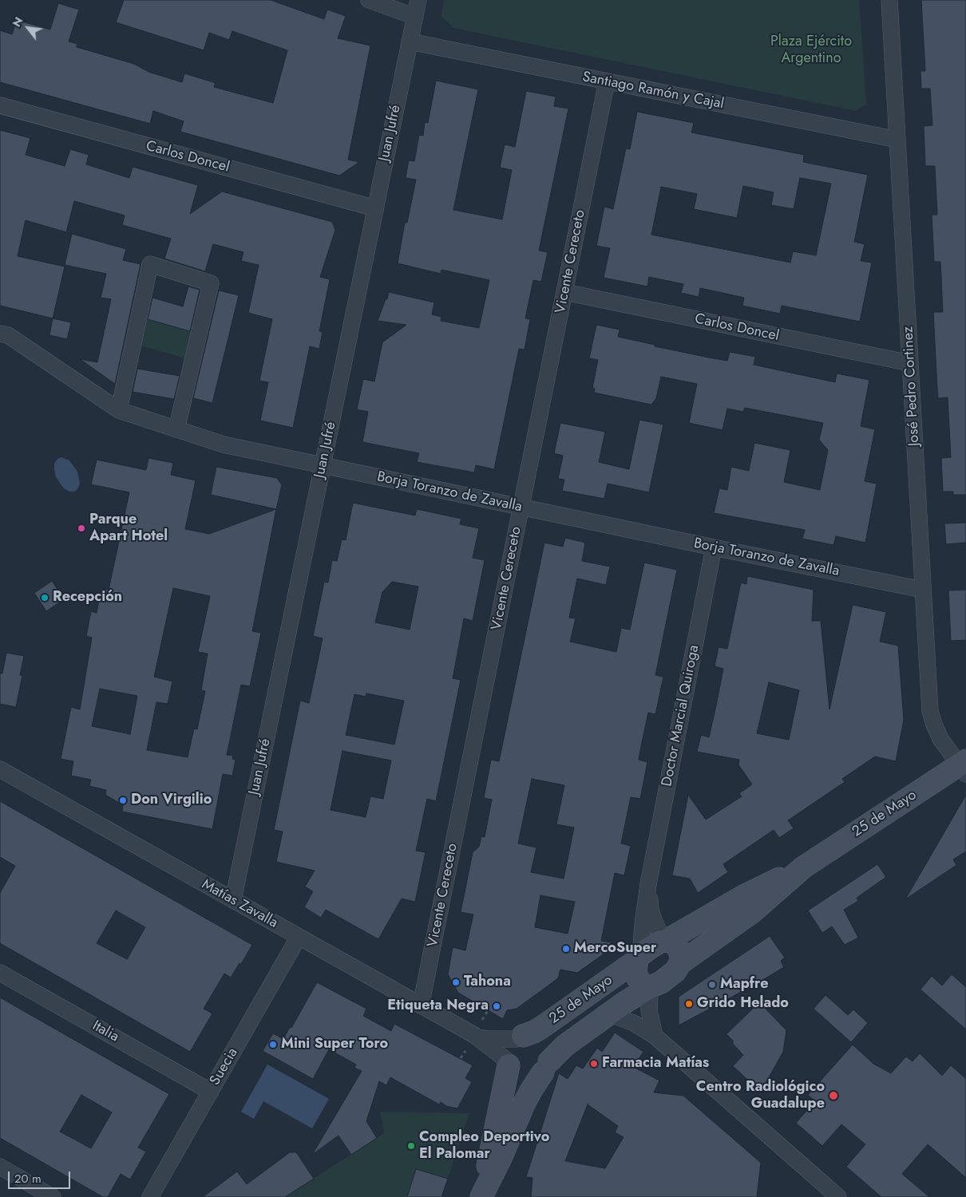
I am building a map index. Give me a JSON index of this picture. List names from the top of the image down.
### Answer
{
  "streets": {
    "street": [
      "Santiago Ramón y Cajal",
      "Juan Jufré",
      "Carlos Doncel",
      "Vicente Cereceto",
      "José Pedro Cortinez",
      "Borja Toranzo de Zavalla",
      "Doctor Marcial Quiroga",
      "25 de Mayo",
      "Matías Zavalla",
      "Italia",
      "Suecia"
    ]
  },
  "crossings": [
    ["Santiago Ramón y Cajal", "Juan Jufré"],
    ["Santiago Ramón y Cajal", "Vicente Cereceto"],
    ["Santiago Ramón y Cajal", "José Pedro Cortinez"],
    ["Juan Jufré", "Carlos Doncel"],
    ["Juan Jufré", "Borja Toranzo de Zavalla"],
    ["Juan Jufré", "Matías Zavalla"],
    ["Carlos Doncel", "Vicente Cereceto"],
    ["Carlos Doncel", "José Pedro Cortinez"],
    ["Vicente Cereceto", "Borja Toranzo de Zavalla"],
    ["Vicente Cereceto", "Matías Zavalla"],
    ["José Pedro Cortinez", "Borja Toranzo de Zavalla"],
    ["José Pedro Cortinez", "25 de Mayo"],
    ["Borja Toranzo de Zavalla", "Doctor Marcial Quiroga"],
    ["Doctor Marcial Quiroga", "25 de Mayo"],
    ["25 de Mayo", "Matías Zavalla"],
    ["Matías Zavalla", "Suecia"],
    ["Italia", "Suecia"]
  ],
  "parks": ["Plaza Ejército Argentino"],
  "places": [
    "Parque Apart Hotel",
    "Recepción",
    "Don Virgilio",
    "MercoSuper",
    "Tahona",
    "Mapfre",
    "Grido Helado",
    "Etiqueta Negra",
    "Mini Super Toro",
    "Farmacia Matías",
    "Centro Radiológico Guadalupe",
    "Compleo Deportivo El Palomar"
  ],
  "scale_bar": "20 m",
  "north": "top left"
}
